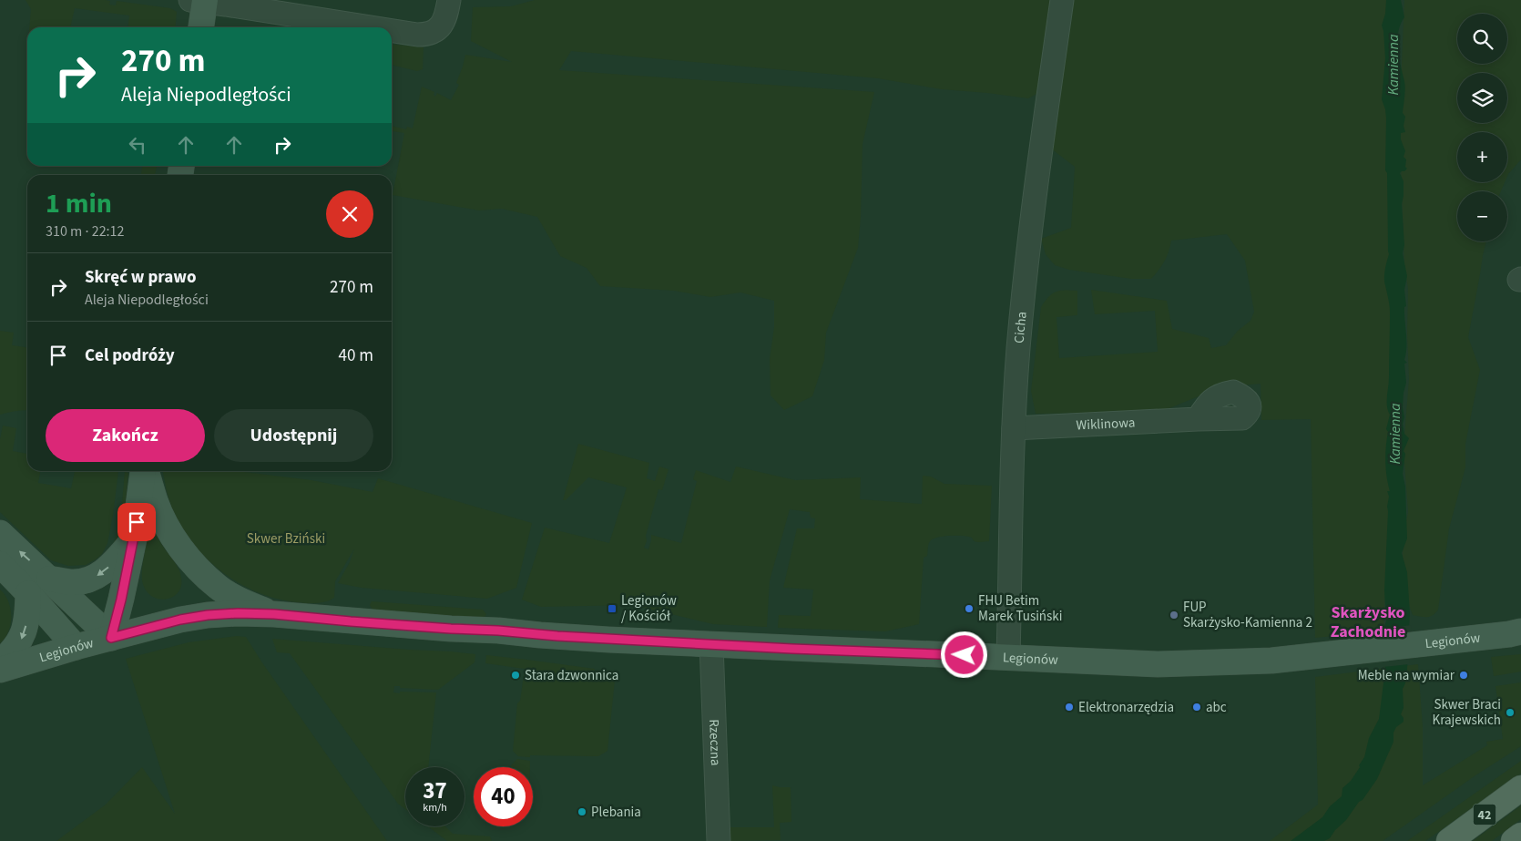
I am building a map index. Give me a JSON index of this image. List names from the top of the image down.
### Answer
{
  "streets": {
    "main road": ["42"],
    "street": [
      "Cicha",
      "Wiklinowa",
      "Legionów",
      "Rzeczna"
    ]
  },
  "crossings": [
    ["Cicha", "Wiklinowa"],
    ["Cicha", "Legionów"],
    ["Legionów", "Rzeczna"]
  ],
  "districts": ["Skarżysko Zachodnie"],
  "water": ["Kamienna"],
  "parks": ["Skwer Bziński"],
  "places": {
    "transit": ["Legionów / Kościół"],
    "other": [
      "FHU Betim Marek Tusiński",
      "FUP Skarżysko-Kamienna 2",
      "Stara dzwonnica",
      "Meble na wymiar",
      "Elektronarzędzia",
      "abc",
      "Skwer Braci Krajewskich",
      "Plebania"
    ]
  },
  "page": {
    "map_buttons": ["+", "−"],
    "turn": ["270 m", "Aleja Niepodległości"],
    "heading": ["1 min", "310 m · 22:12"],
    "list": [
      {
        "name": "Skręć w prawo",
        "note": "Aleja Niepodległości",
        "value": "270 m"
      },
      {
        "name": "Cel podróży",
        "value": "40 m"
      }
    ],
    "buttons": ["Zakończ", "Udostępnij"],
    "speed": "37 km/h",
    "limit": "40"
  }
}
